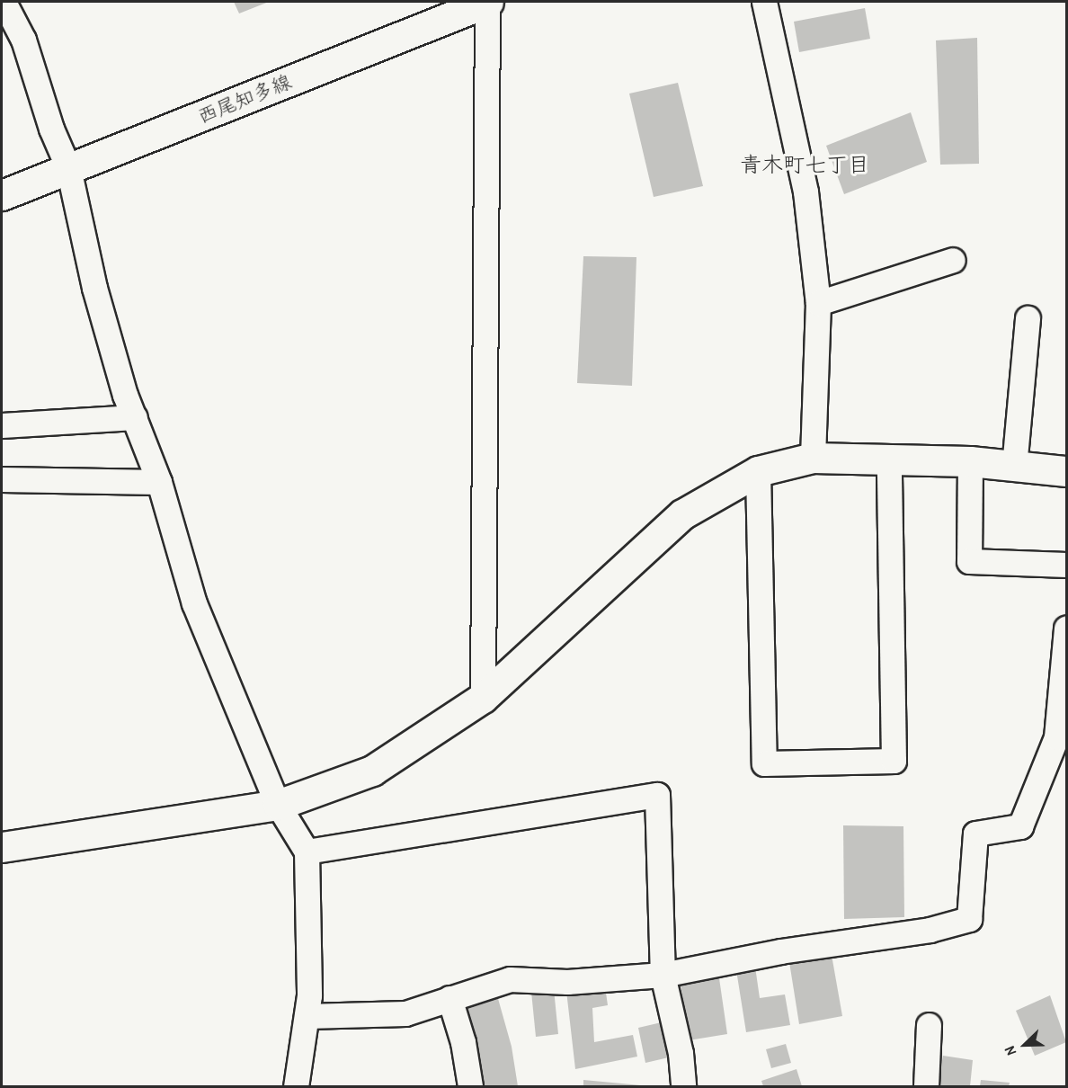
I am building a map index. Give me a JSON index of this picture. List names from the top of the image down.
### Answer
{
  "streets": {
    "street": ["西尾知多線"]
  },
  "districts": ["青木町七丁目"],
  "north": "bottom left"
}
